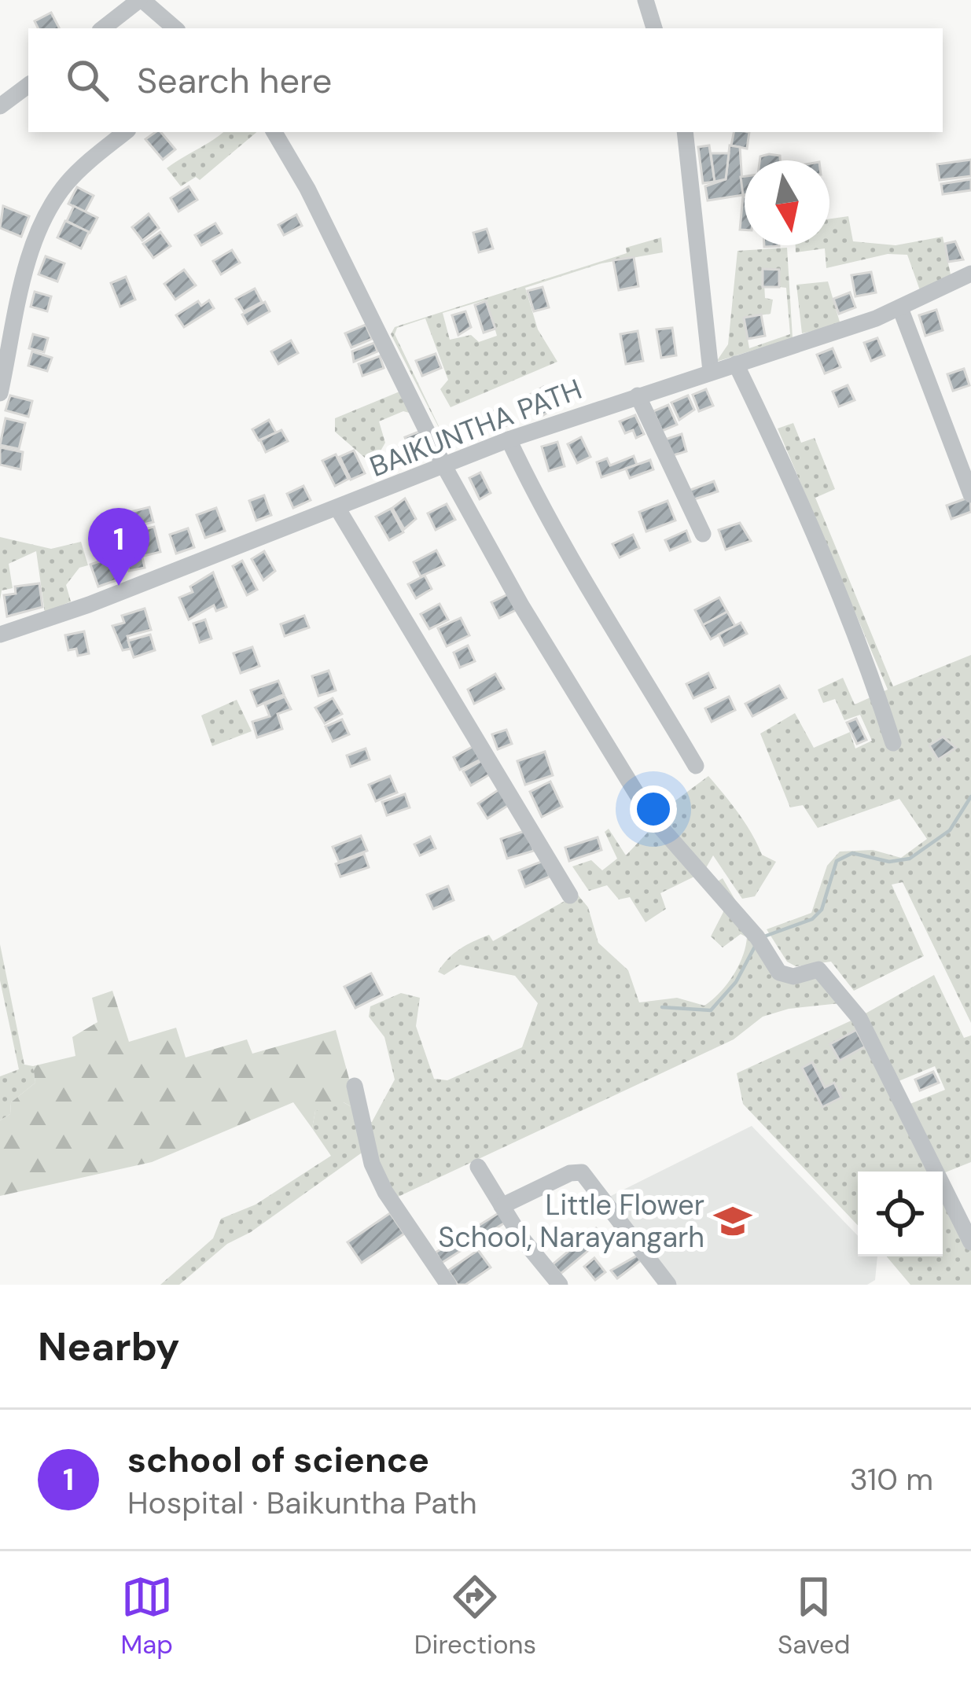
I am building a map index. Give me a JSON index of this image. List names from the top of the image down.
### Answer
{
  "streets": {
    "street": ["BAIKUNTHA PATH"]
  },
  "places": {
    "school or university": ["Little Flower School, Narayangarh"]
  },
  "north": "bottom",
  "page": {
    "search": "Search here",
    "pins": "1",
    "heading": "Nearby",
    "list": [
      {
        "mark": "1",
        "name": "school of science",
        "note": "Hospital · Baikuntha Path",
        "value": "310 m"
      }
    ],
    "nav": ["Map", "Directions", "Saved"]
  }
}
